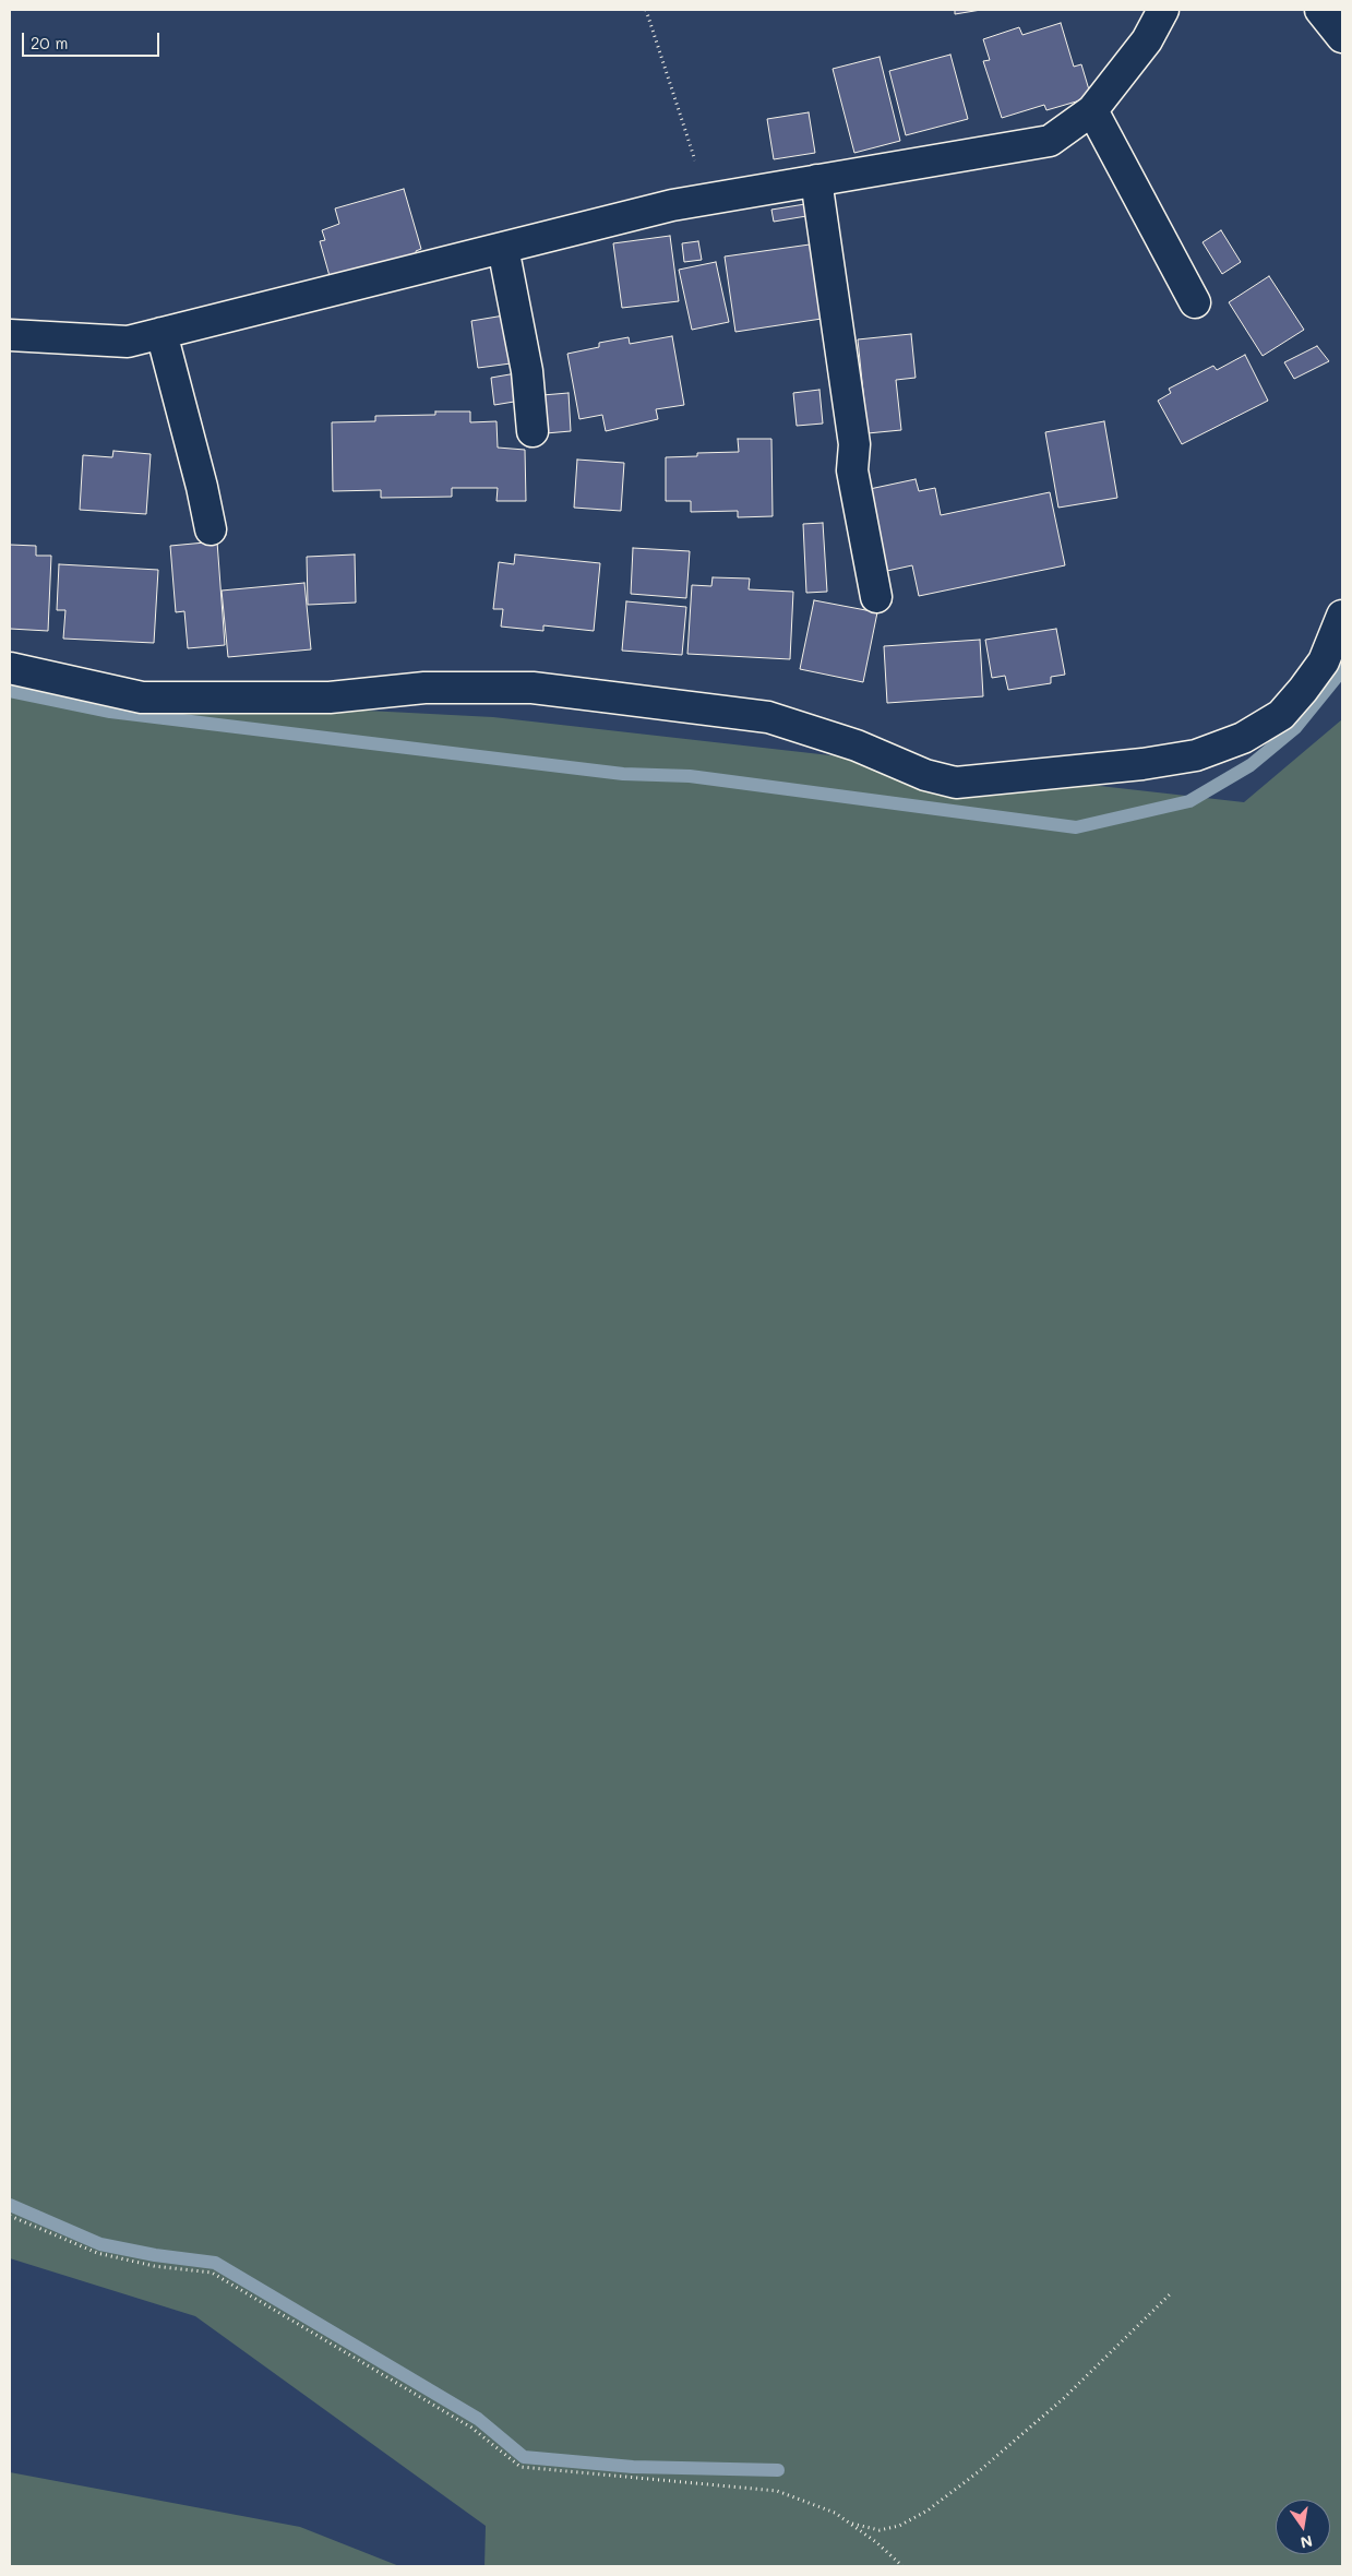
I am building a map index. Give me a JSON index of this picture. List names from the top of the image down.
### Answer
{
  "scale_bar": "20 m",
  "north": "bottom"
}
